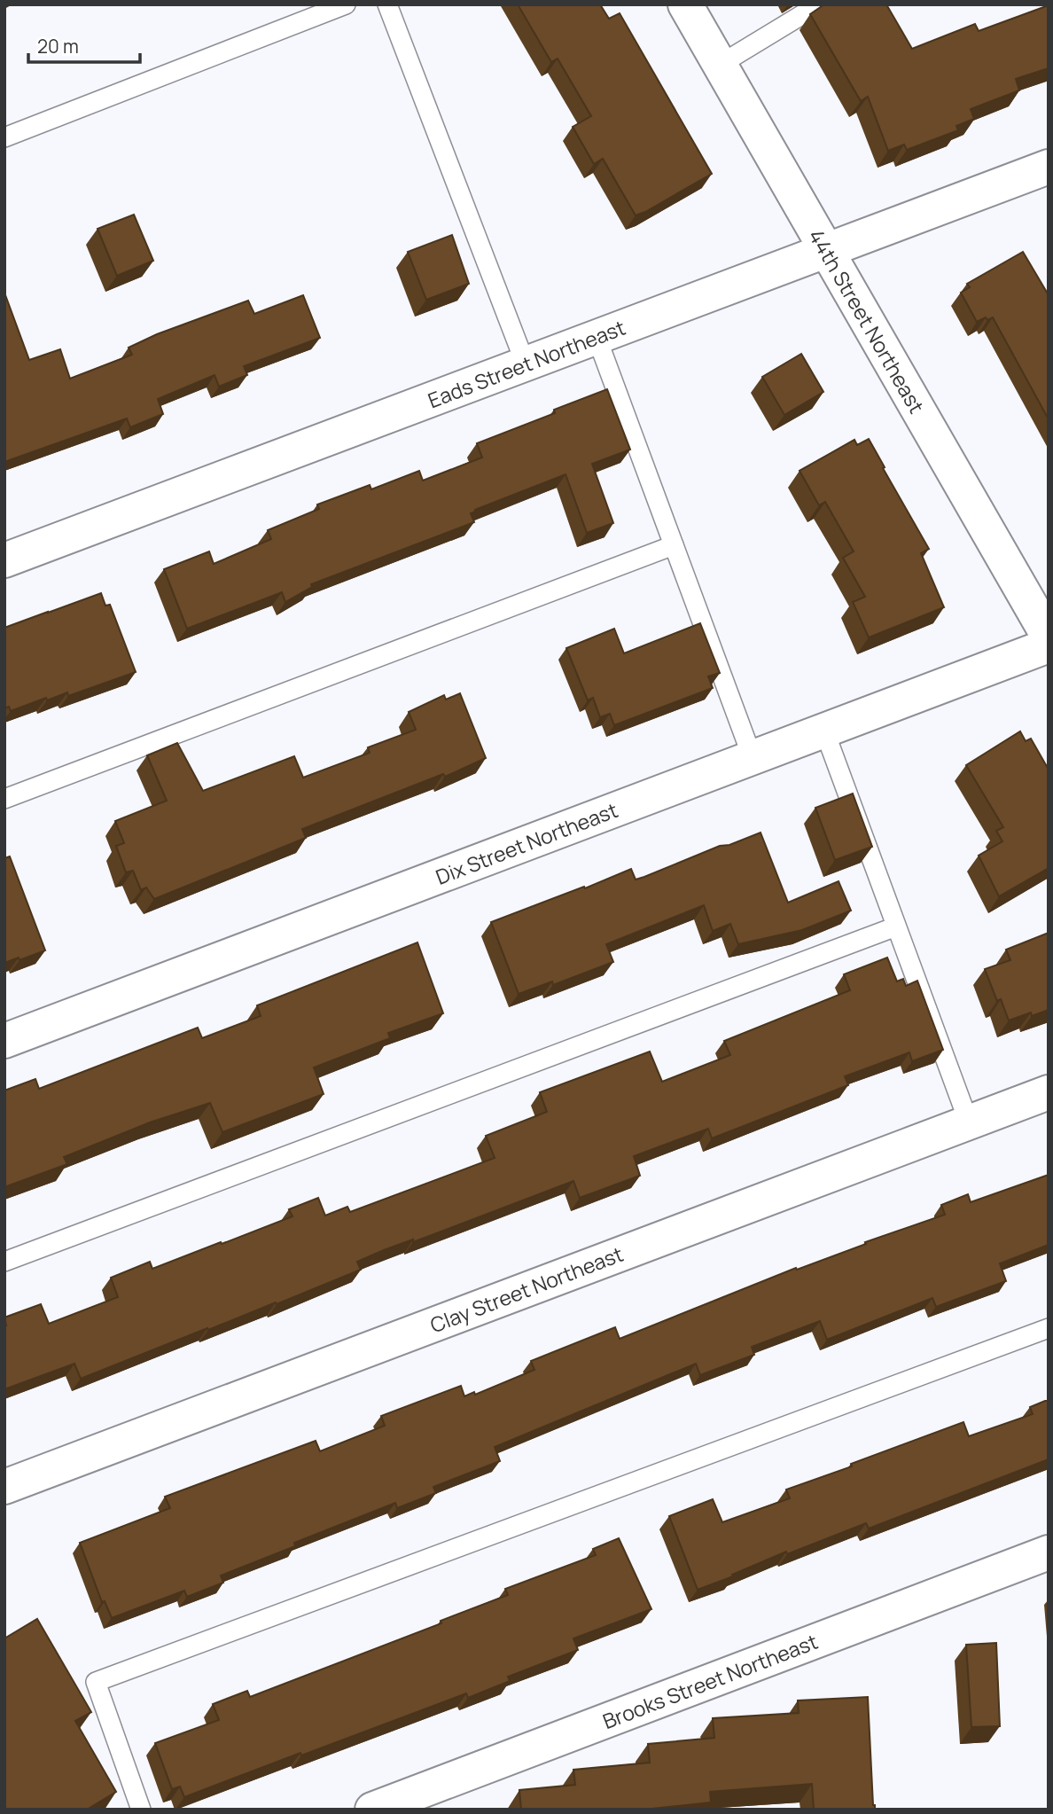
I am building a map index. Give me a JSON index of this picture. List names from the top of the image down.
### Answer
{
  "streets": {
    "street": [
      "44th Street Northeast",
      "Eads Street Northeast",
      "Dix Street Northeast",
      "Clay Street Northeast",
      "Brooks Street Northeast"
    ]
  },
  "crossings": [
    ["44th Street Northeast", "Eads Street Northeast"]
  ],
  "scale_bar": "20 m"
}
